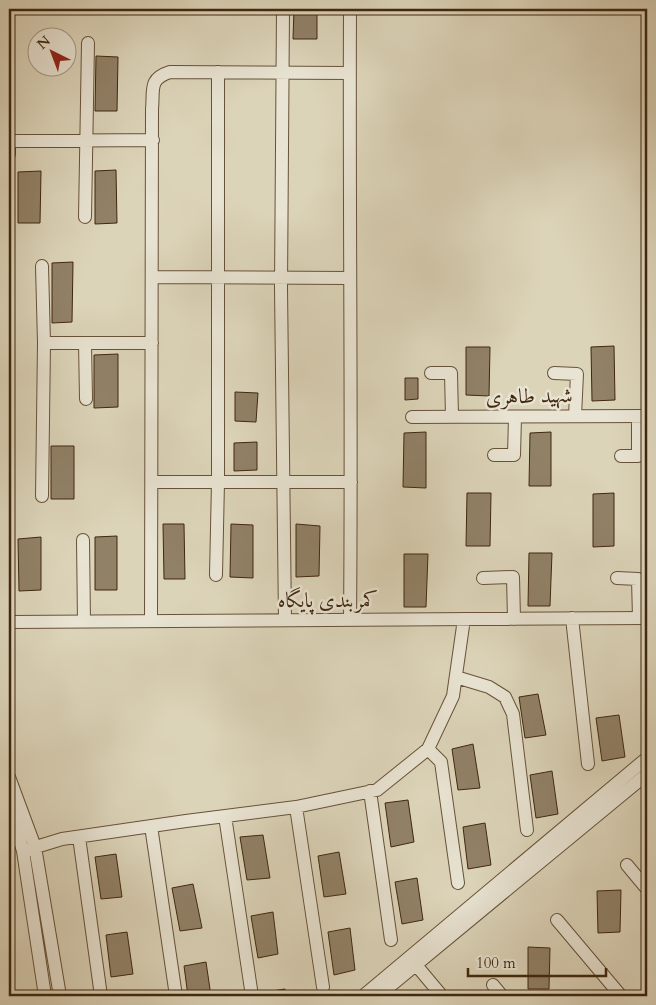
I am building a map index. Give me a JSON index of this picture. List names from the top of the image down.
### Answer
{
  "streets": {
    "street": ["شهید طاهری", "کمربندی پایگاه"]
  },
  "scale_bar": "100 m",
  "north": "top left"
}
